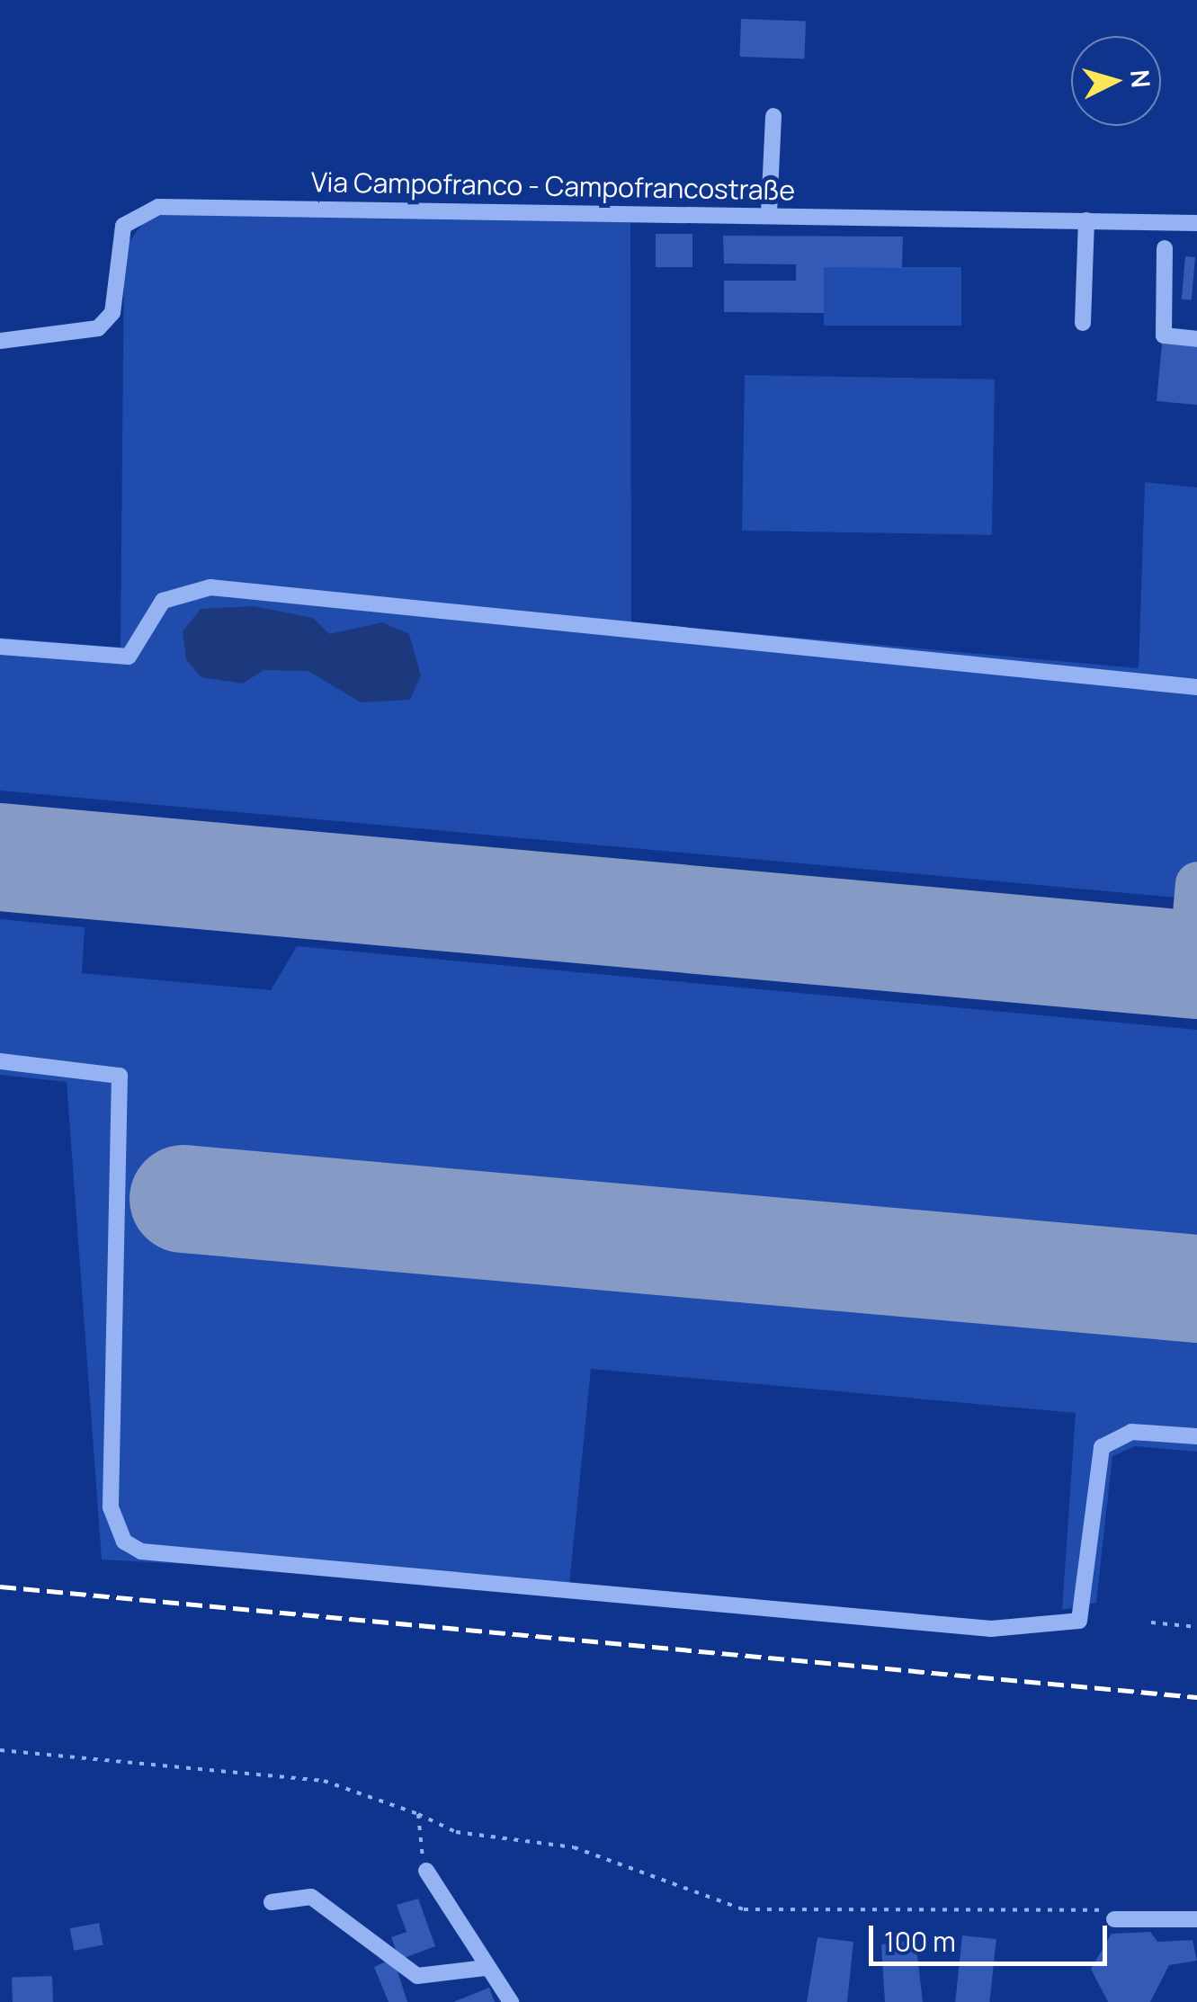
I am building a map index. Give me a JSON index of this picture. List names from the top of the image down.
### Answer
{
  "streets": {
    "street": ["Via Campofranco - Campofrancostraße"]
  },
  "scale_bar": "100 m",
  "north": "right"
}
